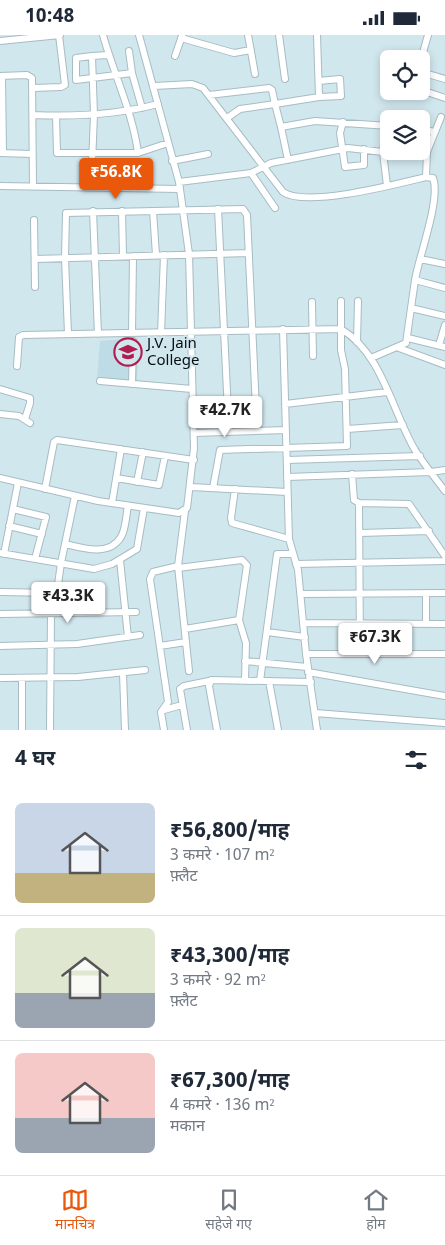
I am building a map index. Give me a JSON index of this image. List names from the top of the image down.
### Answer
{
  "places": {
    "school or university": ["J.V. Jain College"]
  },
  "page": {
    "status": "10:48",
    "price": [
      "₹56.8K",
      "₹42.7K",
      "₹43.3K",
      "₹67.3K"
    ],
    "heading": "4 घर",
    "list": [
      {
        "name": "₹56,800/माह",
        "note": "3 कमरे · 107 m² · फ़्लैट"
      },
      {
        "name": "₹43,300/माह",
        "note": "3 कमरे · 92 m² · फ़्लैट"
      },
      {
        "name": "₹67,300/माह",
        "note": "4 कमरे · 136 m² · मकान"
      }
    ],
    "tabs": ["मानचित्र", "सहेजे गए", "होम"]
  }
}
